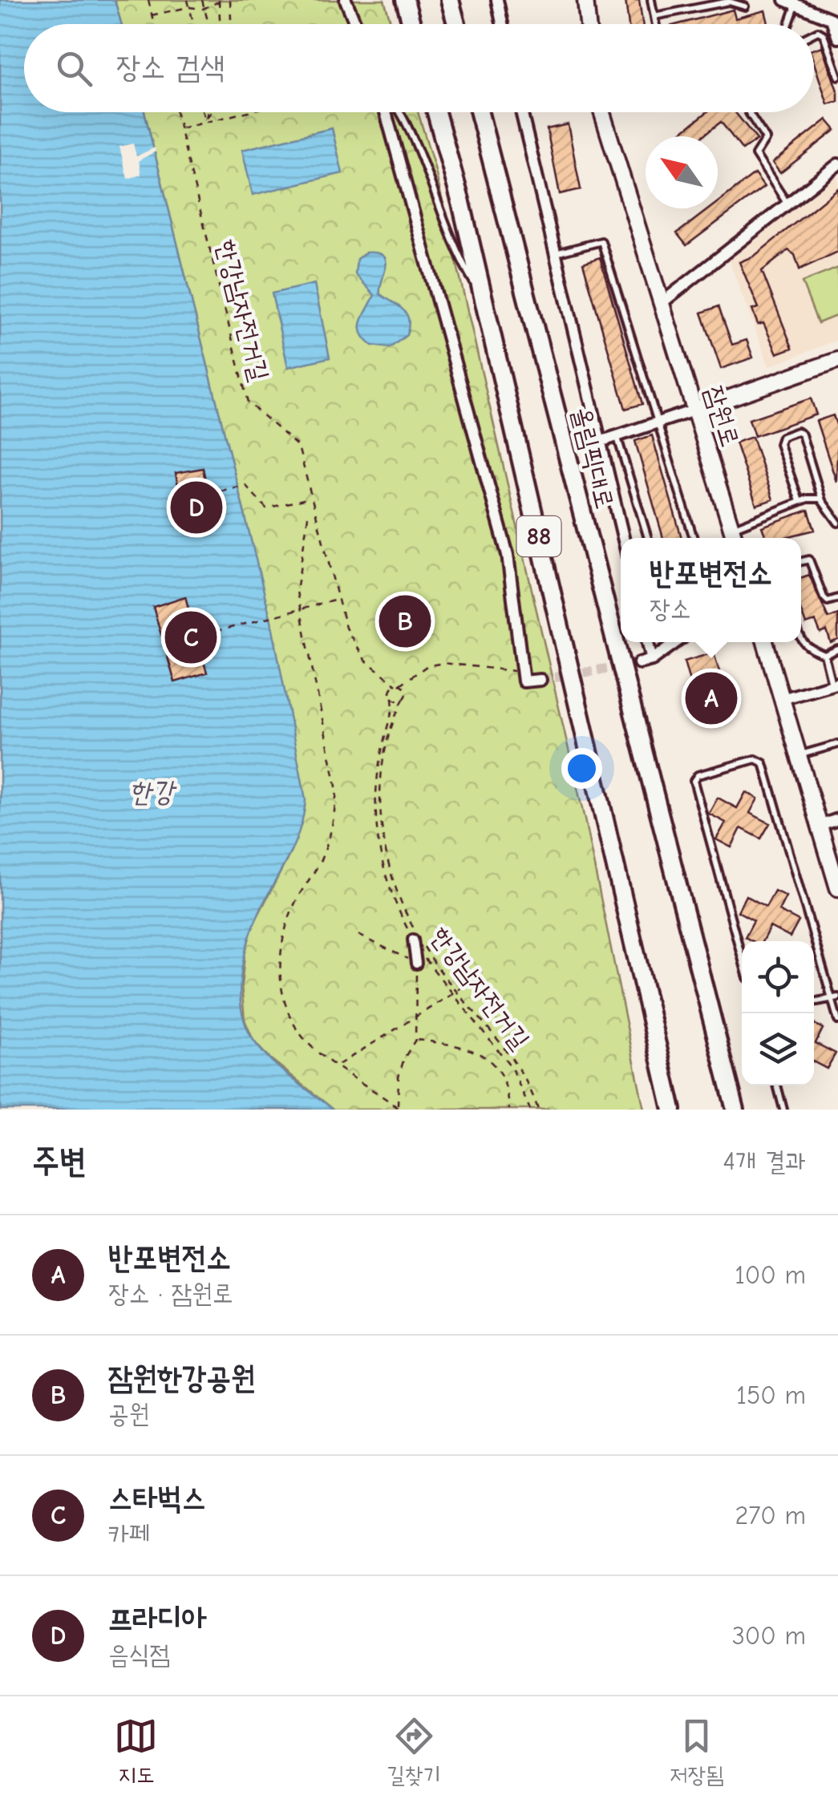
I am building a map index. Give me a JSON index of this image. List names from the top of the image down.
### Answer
{
  "streets": {
    "highway": ["올림픽대로", "88"],
    "main road": ["잠원로"],
    "path": ["한강남자전거길"]
  },
  "water": ["한강"],
  "north": "top left",
  "page": {
    "search": "장소 검색",
    "pins": [
      "D",
      "B",
      "C",
      "A"
    ],
    "popup": ["반포변전소", "장소"],
    "heading": ["주변", "4개 결과"],
    "list": [
      {
        "mark": "A",
        "name": "반포변전소",
        "note": "장소 · 잠원로",
        "value": "100 m"
      },
      {
        "mark": "B",
        "name": "잠원한강공원",
        "note": "공원",
        "value": "150 m"
      },
      {
        "mark": "C",
        "name": "스타벅스",
        "note": "카페",
        "value": "270 m"
      },
      {
        "mark": "D",
        "name": "프라디아",
        "note": "음식점",
        "value": "300 m"
      }
    ],
    "nav": ["지도", "길찾기", "저장됨"]
  }
}
